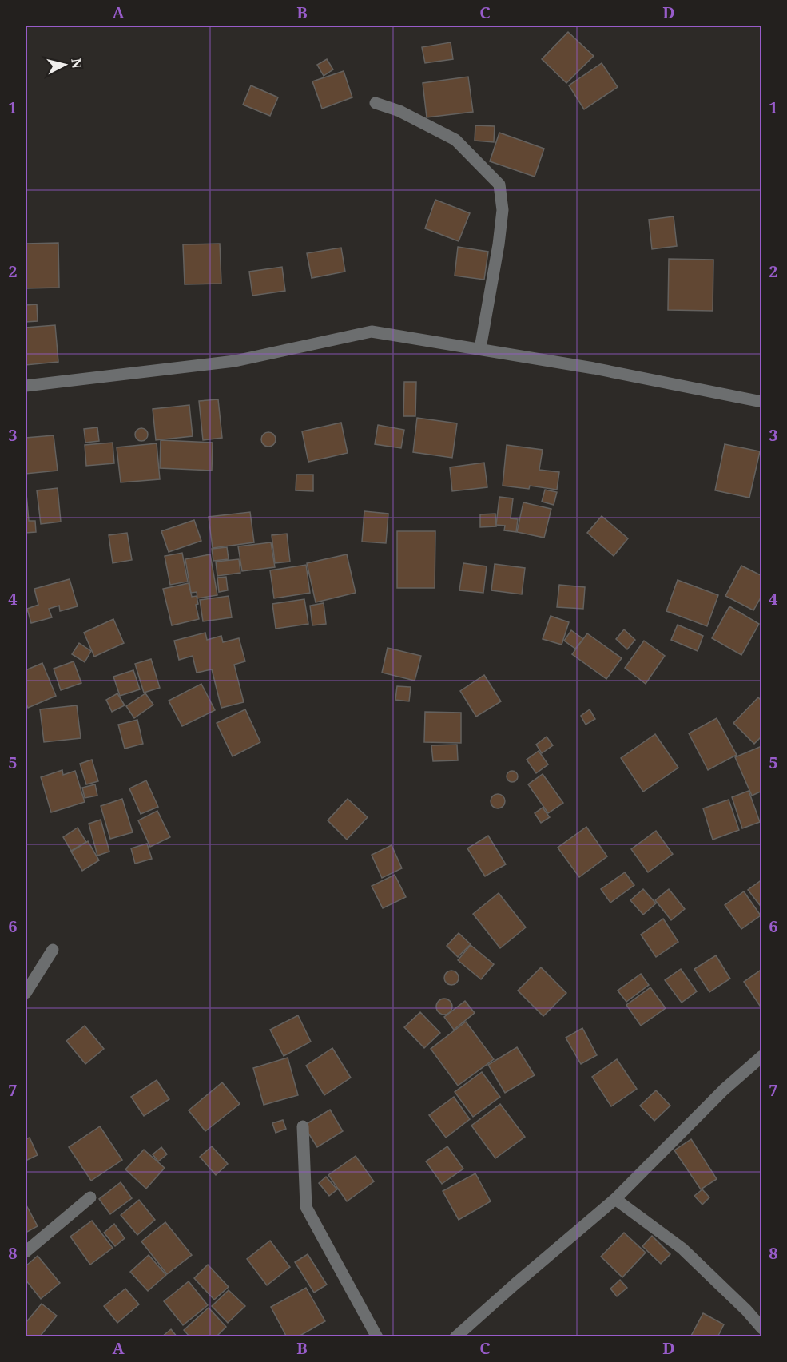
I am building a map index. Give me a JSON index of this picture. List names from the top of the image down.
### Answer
{
  "north": "right",
  "grid": {
    "columns": [
      "A",
      "B",
      "C",
      "D"
    ],
    "rows": [
      "1",
      "2",
      "3",
      "4",
      "5",
      "6",
      "7",
      "8"
    ]
  }
}
